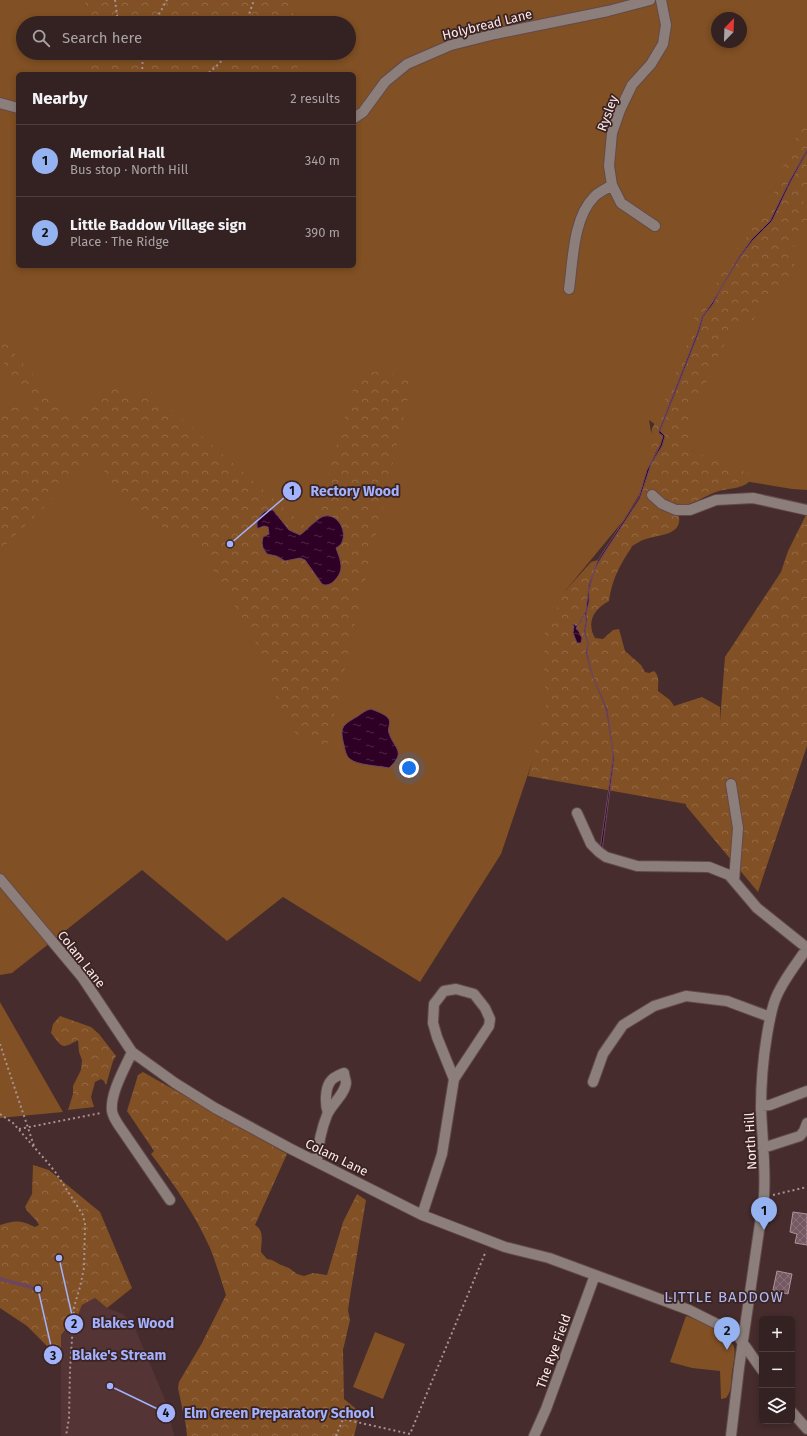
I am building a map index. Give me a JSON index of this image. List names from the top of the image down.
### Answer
{
  "streets": {
    "street": [
      "Holybread Lane",
      "Rysley",
      "Colam Lane",
      "North Hill",
      "The Rye Field"
    ]
  },
  "crossings": [
    ["Colam Lane", "North Hill"],
    ["Colam Lane", "The Rye Field"]
  ],
  "districts": ["LITTLE BADDOW"],
  "places": [
    "Rectory Wood",
    "Blakes Wood",
    "Blake's Stream",
    "Elm Green Preparatory School"
  ],
  "north": "top right",
  "page": {
    "search": "Search here",
    "heading": ["Nearby", "2 results"],
    "list": [
      {
        "mark": "1",
        "name": "Memorial Hall",
        "note": "Bus stop · North Hill",
        "value": "340 m"
      },
      {
        "mark": "2",
        "name": "Little Baddow Village sign",
        "note": "Place · The Ridge",
        "value": "390 m"
      }
    ],
    "pins": ["1", "2"],
    "map_buttons": ["+", "−"]
  }
}
